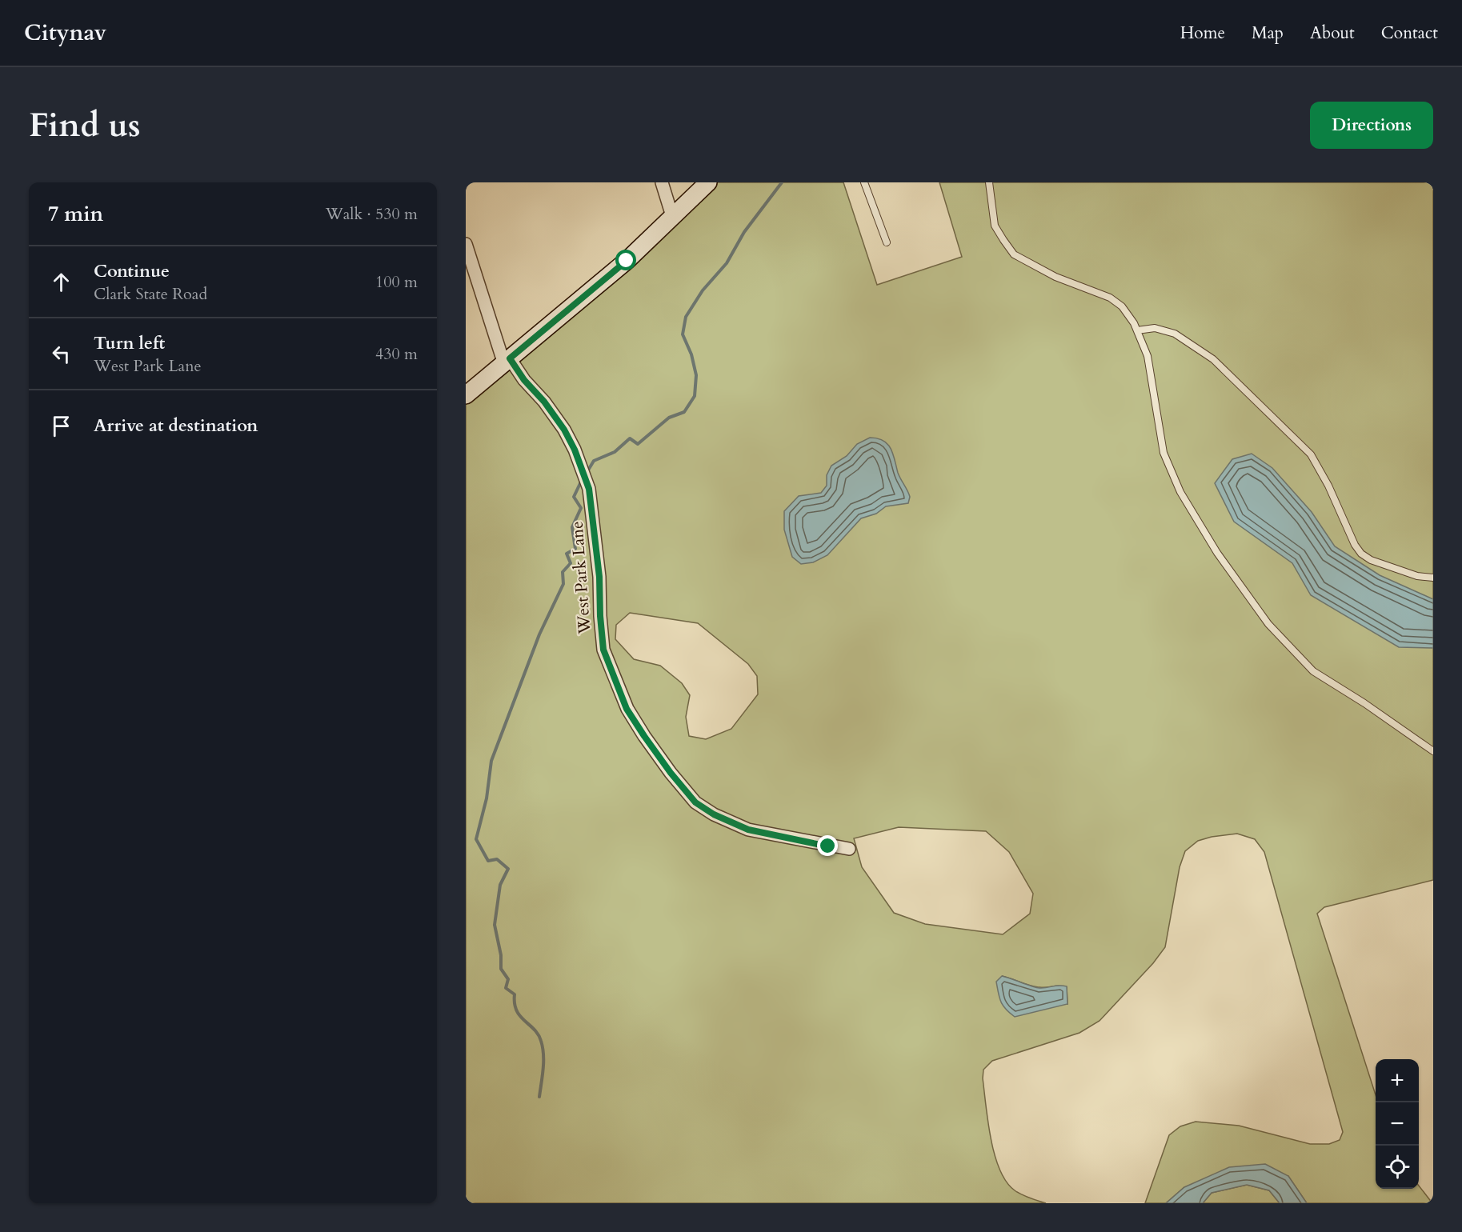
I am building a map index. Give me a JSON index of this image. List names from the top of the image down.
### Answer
{
  "streets": {
    "street": ["West Park Lane"]
  },
  "page": {
    "header": "Citynav",
    "nav": [
      "Home",
      "Map",
      "About",
      "Contact"
    ],
    "buttons": "Directions",
    "title": "Find us",
    "heading": ["7 min", "Walk · 530 m"],
    "list": [
      ["Continue", "Clark State Road", "100 m"],
      ["Turn left", "West Park Lane", "430 m"],
      "Arrive at destination"
    ],
    "map_buttons": ["+", "−"]
  }
}
